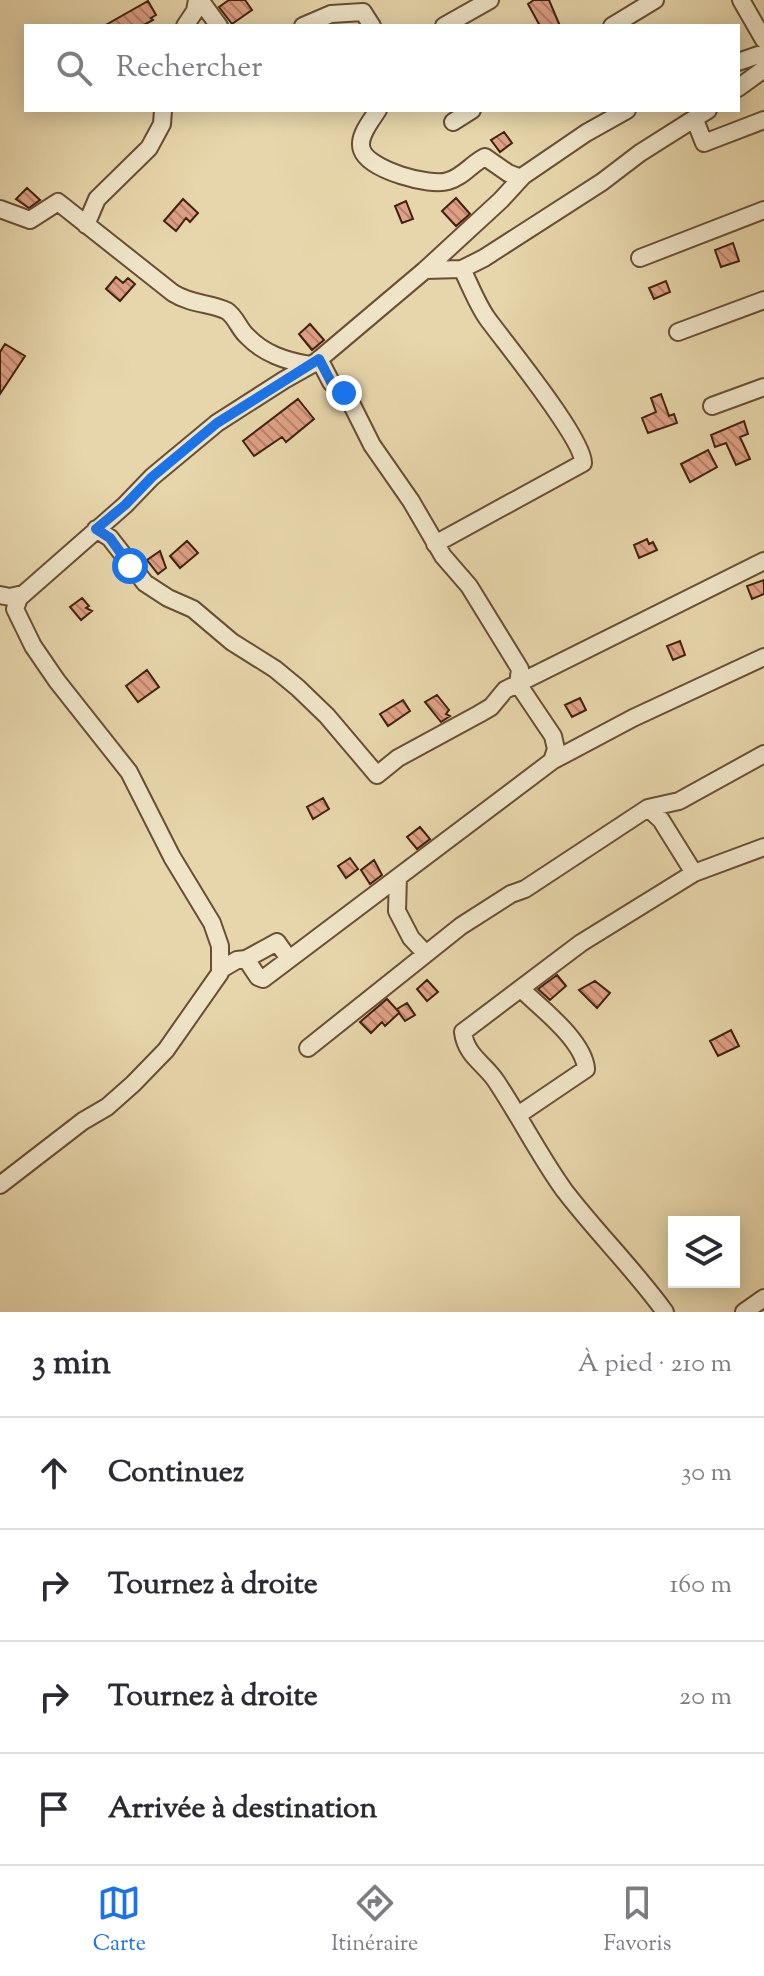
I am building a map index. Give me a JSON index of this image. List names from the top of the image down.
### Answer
{
  "page": {
    "search": "Rechercher",
    "heading": ["3 min", "À pied · 210 m"],
    "list": [
      ["Continuez", "30 m"],
      ["Tournez à droite", "160 m"],
      ["Tournez à droite", "20 m"],
      "Arrivée à destination"
    ],
    "nav": ["Carte", "Itinéraire", "Favoris"]
  }
}
